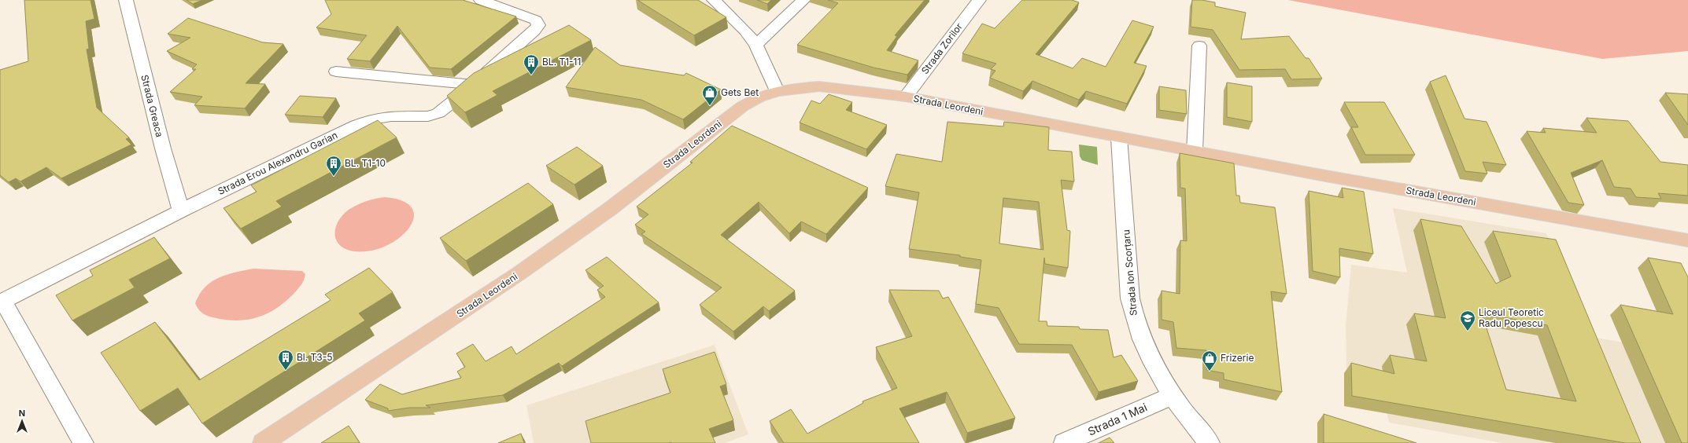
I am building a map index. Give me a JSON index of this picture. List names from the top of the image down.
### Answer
{
  "streets": {
    "main road": ["Strada Leordeni"],
    "street": [
      "Strada Zorilor",
      "Strada Greaca",
      "Strada Erou Alexandru Garian",
      "Strada Ion Scorțaru",
      "Strada 1 Mai"
    ]
  },
  "crossings": [
    ["Strada Zorilor", "Strada Leordeni"],
    ["Strada Leordeni", "Strada Ion Scorțaru"],
    ["Strada Greaca", "Strada Erou Alexandru Garian"],
    ["Strada Ion Scorțaru", "Strada 1 Mai"]
  ],
  "places": {
    "building": ["BL. T1-11", "BL. T1-10", "Bl. T3-5"],
    "shop": ["Gets Bet", "Frizerie"],
    "school or university": ["Liceul Teoretic Radu Popescu"]
  },
  "north": "top"
}
